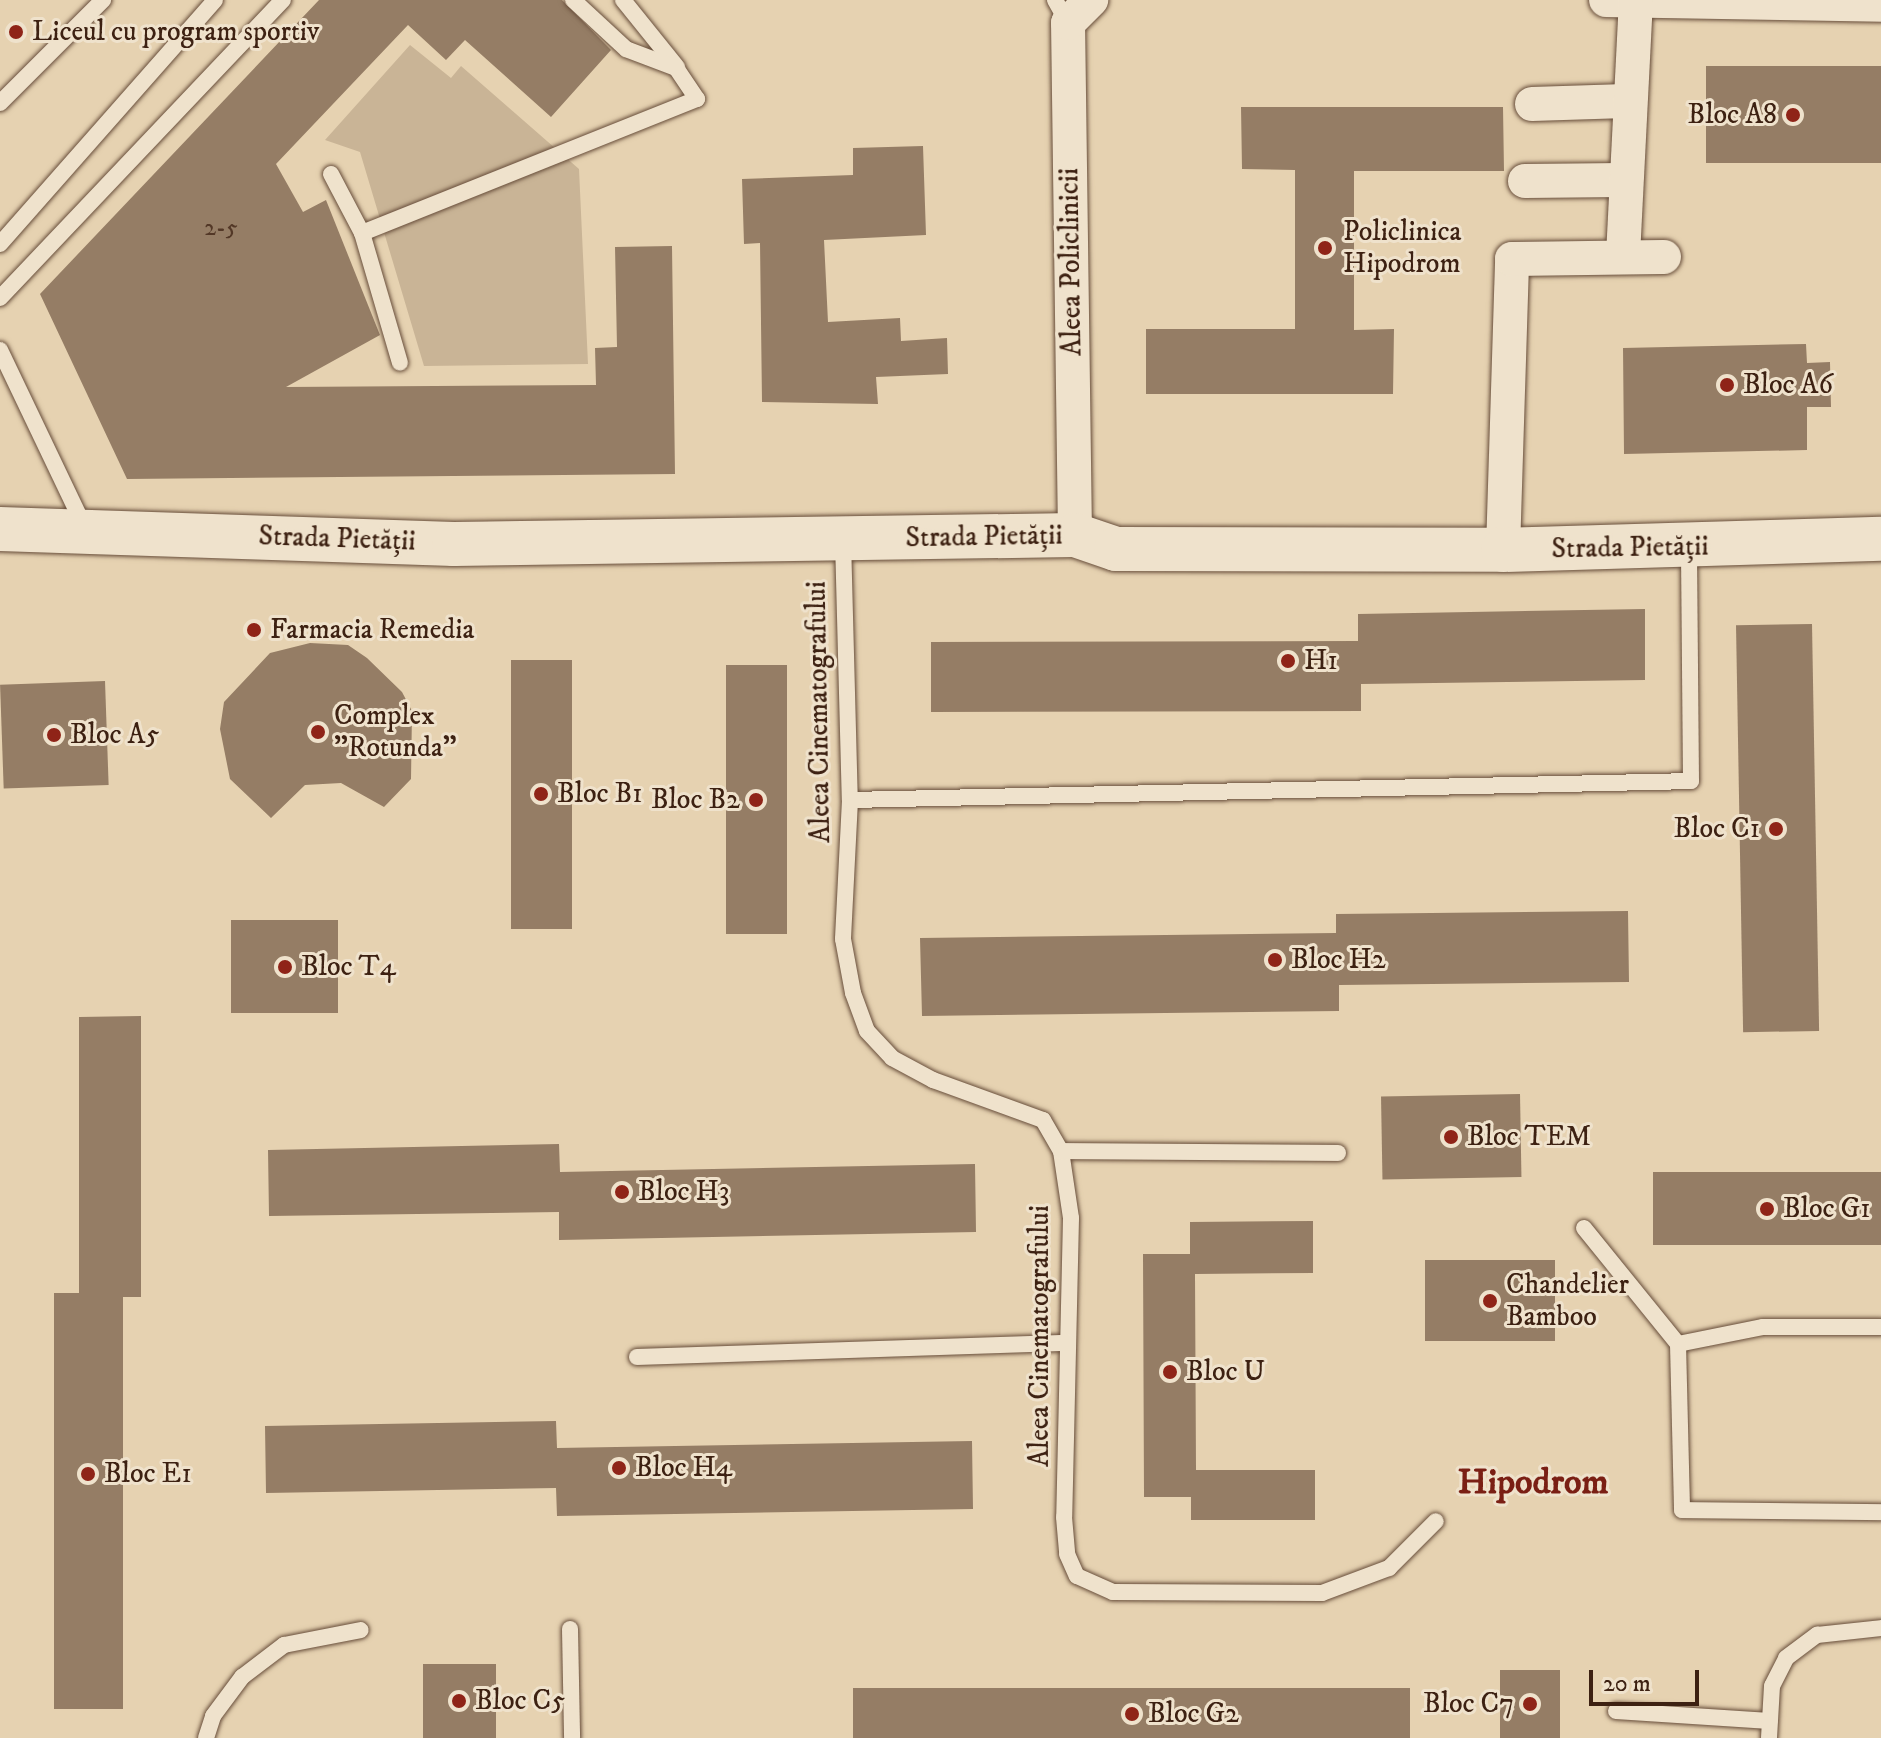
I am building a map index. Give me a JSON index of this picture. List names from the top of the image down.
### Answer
{
  "streets": {
    "street": ["Aleea Policlinicii", "Strada Pietății"],
    "lane": ["Aleea Cinematografului"]
  },
  "crossings": [
    ["Aleea Policlinicii", "Strada Pietății"],
    ["Strada Pietății", "Aleea Cinematografului"]
  ],
  "districts": ["Hipodrom"],
  "places": [
    "Liceul cu program sportiv",
    "Bloc A8",
    "Policlinica Hipodrom",
    "Bloc A6",
    "Farmacia Remedia",
    "H1",
    "Complex \"Rotunda\"",
    "Bloc A5",
    "Bloc B1",
    "Bloc B2",
    "Bloc C1",
    "Bloc H2",
    "Bloc T4",
    "Bloc TEM",
    "Bloc H3",
    "Bloc G1",
    "Chandelier Bamboo",
    "Bloc U",
    "Bloc H4",
    "Bloc E1",
    "Bloc C5",
    "Bloc C7",
    "Bloc G2"
  ],
  "house_numbers": ["2-5"],
  "scale_bar": "20 m"
}
